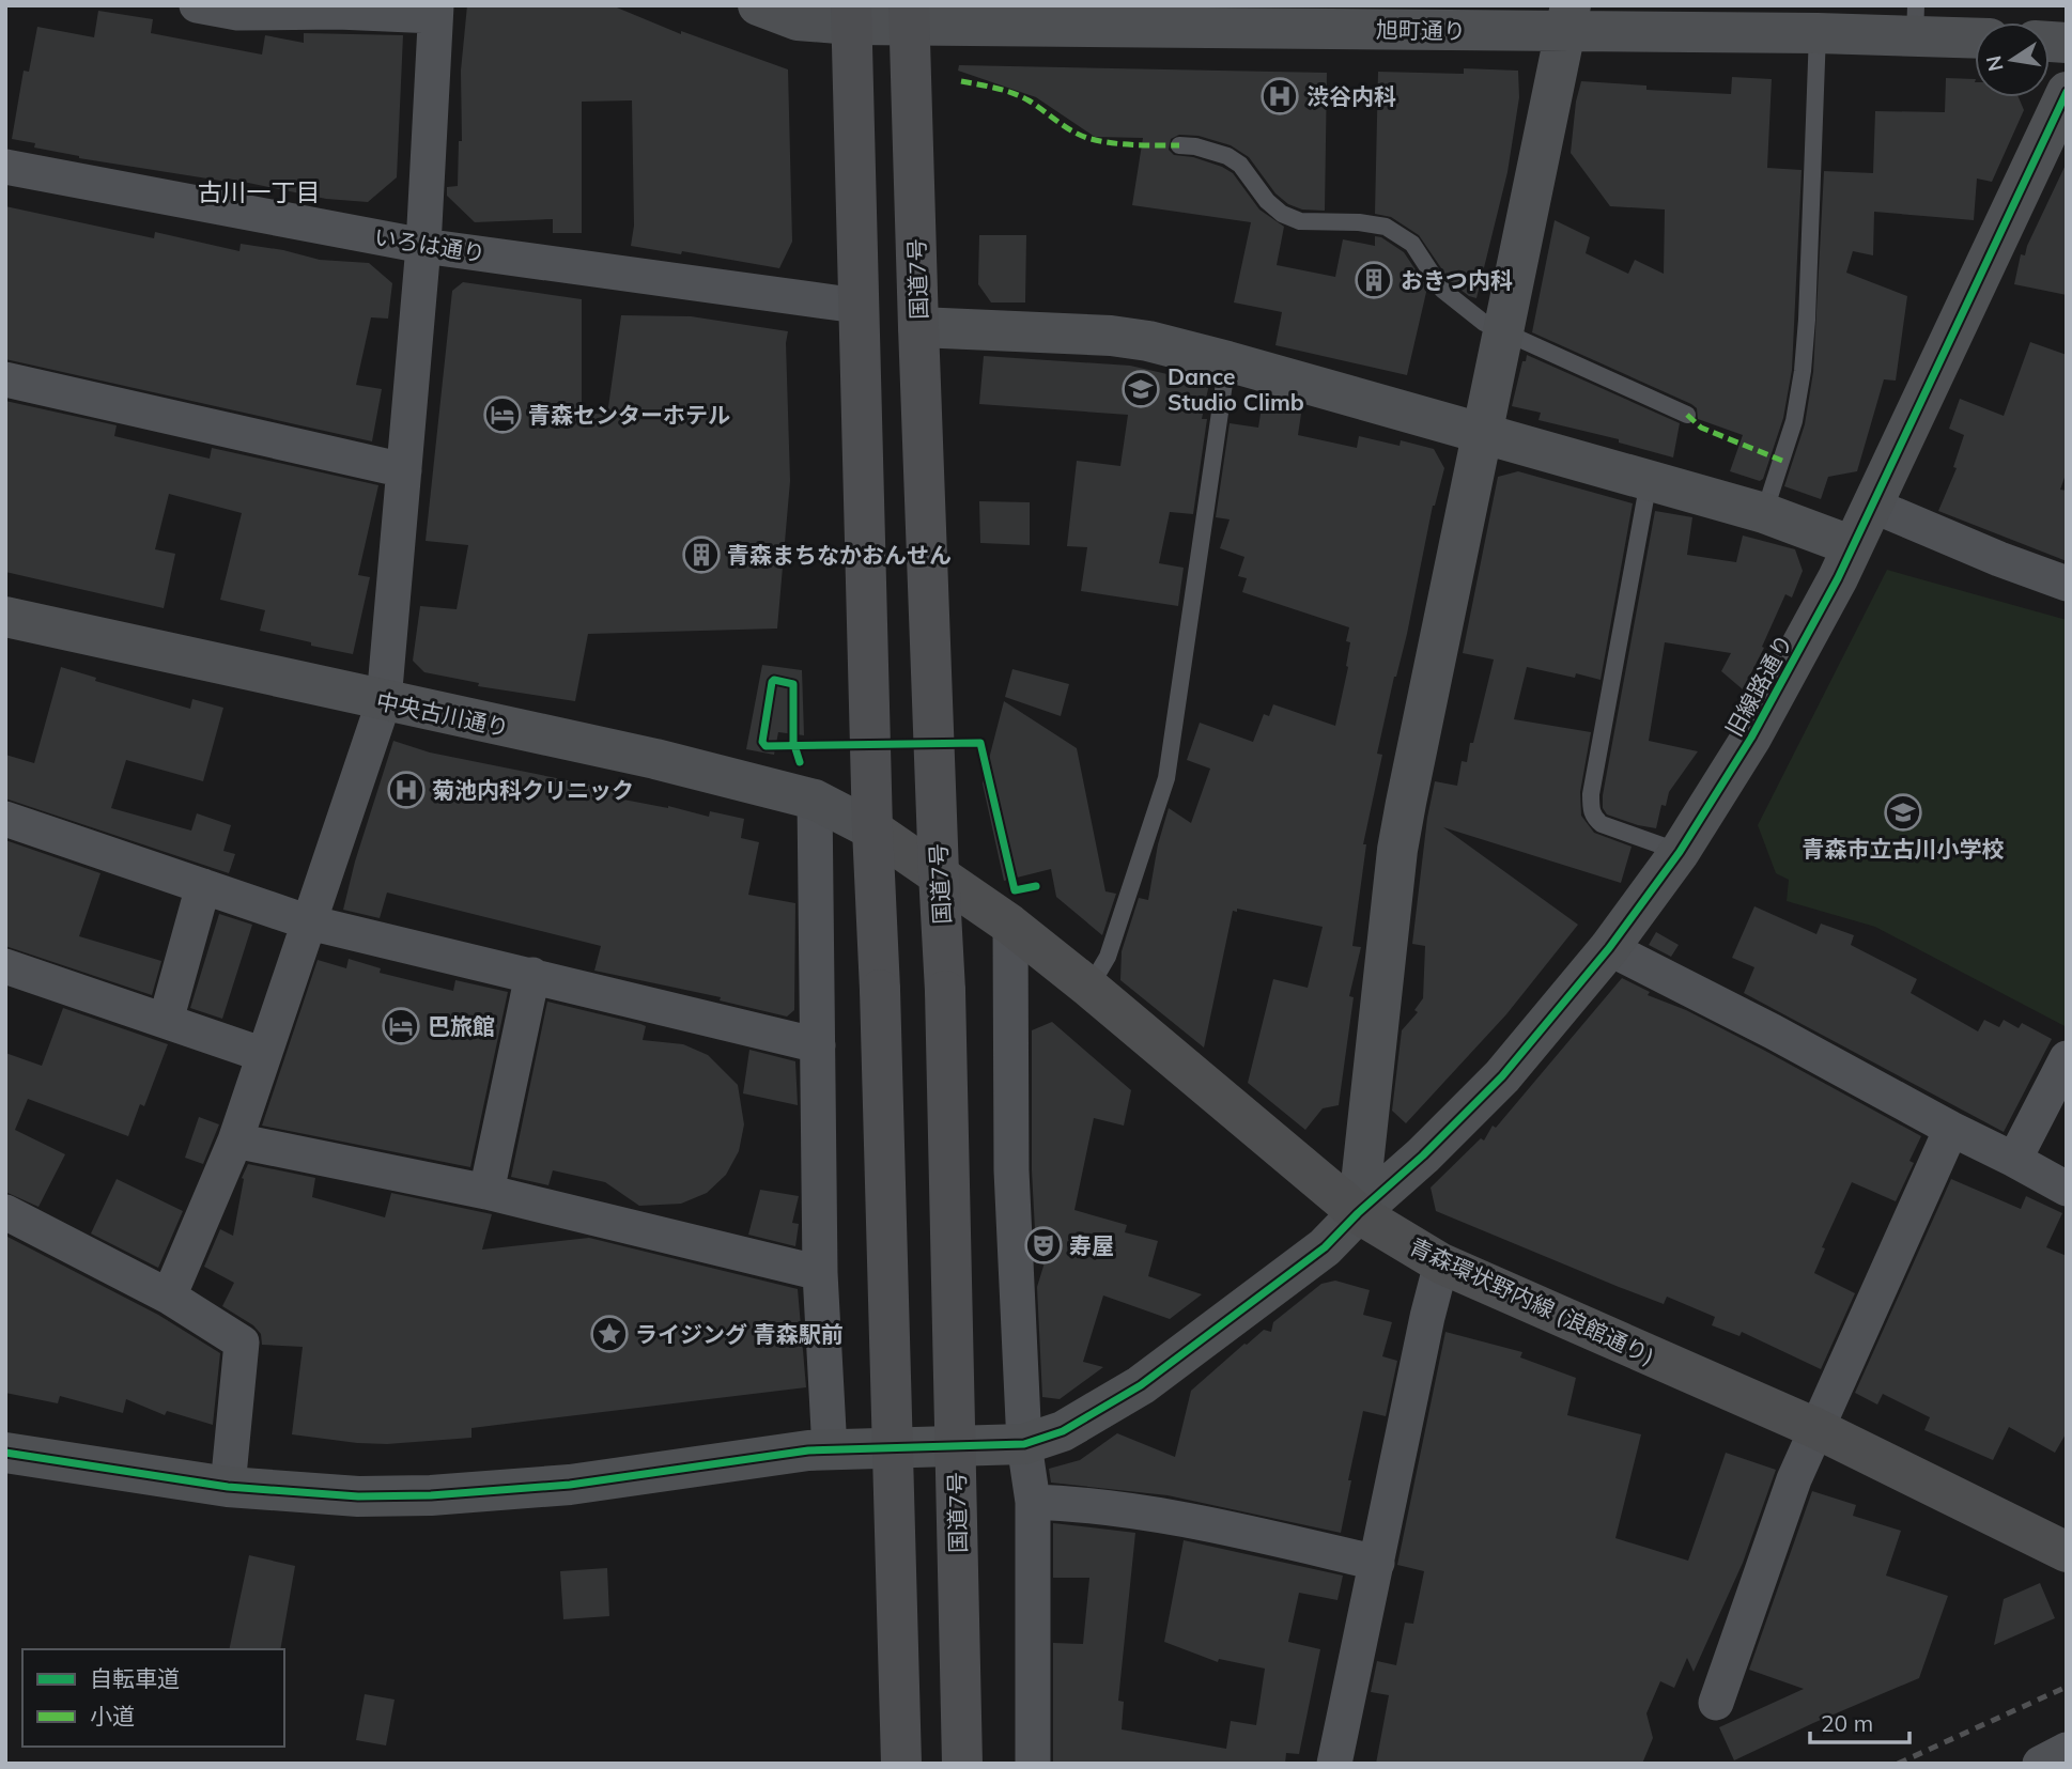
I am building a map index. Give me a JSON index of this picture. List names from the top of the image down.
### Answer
{
  "streets": {
    "highway": ["国道7号"],
    "main road": ["青森環状野内線 (浪館通り)"],
    "street": [
      "旭町通り",
      "いろは通り",
      "旧線路通り",
      "中央古川通り"
    ]
  },
  "crossings": [
    ["旭町通り", "国道7号"],
    ["国道7号", "青森環状野内線 (浪館通り)"],
    ["旧線路通り", "青森環状野内線 (浪館通り)"],
    ["中央古川通り", "青森環状野内線 (浪館通り)"]
  ],
  "districts": ["古川一丁目"],
  "places": {
    "hospital": ["渋谷内科", "菊池内科クリニック"],
    "building": ["おきつ内科", "青森まちなかおんせん"],
    "school or university": ["Dance Studio Climb", "青森市立古川小学校"],
    "hotel": ["青森センターホテル", "巴旅館"],
    "theatre": ["寿屋"],
    "place": ["ライジング 青森駅前"]
  },
  "legend": ["自転車道", "小道"],
  "scale_bar": "20 m",
  "north": "left"
}
